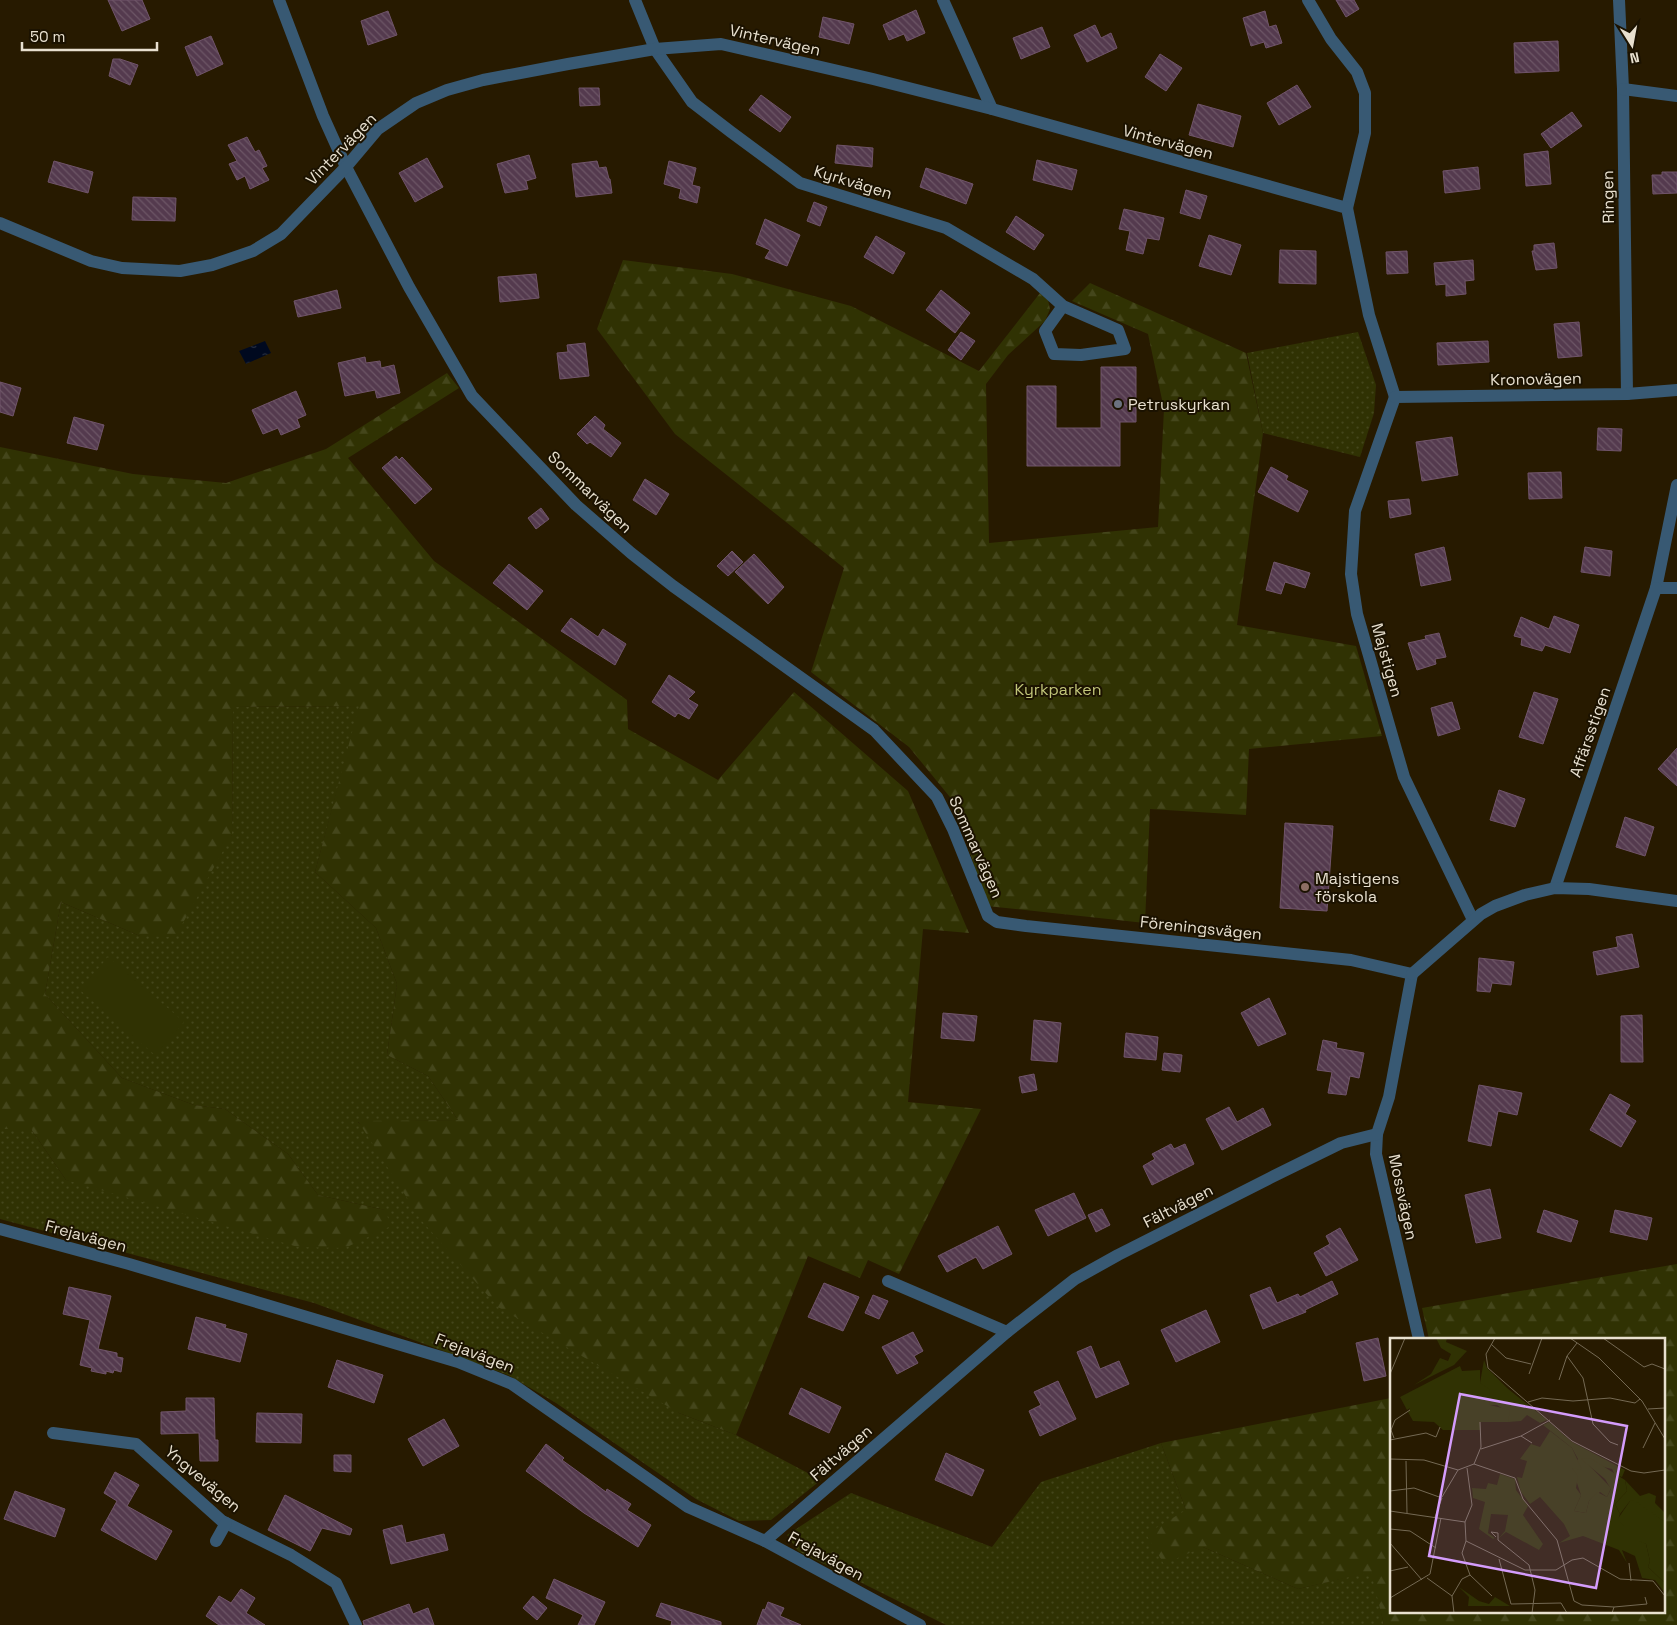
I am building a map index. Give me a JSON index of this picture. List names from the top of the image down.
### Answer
{
  "streets": {
    "street": [
      "Vintervägen",
      "Kyrkvägen",
      "Ringen",
      "Kronovägen",
      "Sommarvägen",
      "Majstigen",
      "Affärsstigen",
      "Föreningsvägen",
      "Mossvägen",
      "Fältvägen",
      "Frejavägen",
      "Yngvevägen"
    ]
  },
  "crossings": [
    ["Vintervägen", "Kyrkvägen"],
    ["Vintervägen", "Sommarvägen"],
    ["Ringen", "Kronovägen"],
    ["Kronovägen", "Majstigen"],
    ["Sommarvägen", "Föreningsvägen"],
    ["Föreningsvägen", "Mossvägen"],
    ["Mossvägen", "Fältvägen"],
    ["Fältvägen", "Frejavägen"]
  ],
  "parks": ["Kyrkparken"],
  "places": ["Petruskyrkan", "Majstigens förskola"],
  "scale_bar": "50 m",
  "north": "bottom"
}
